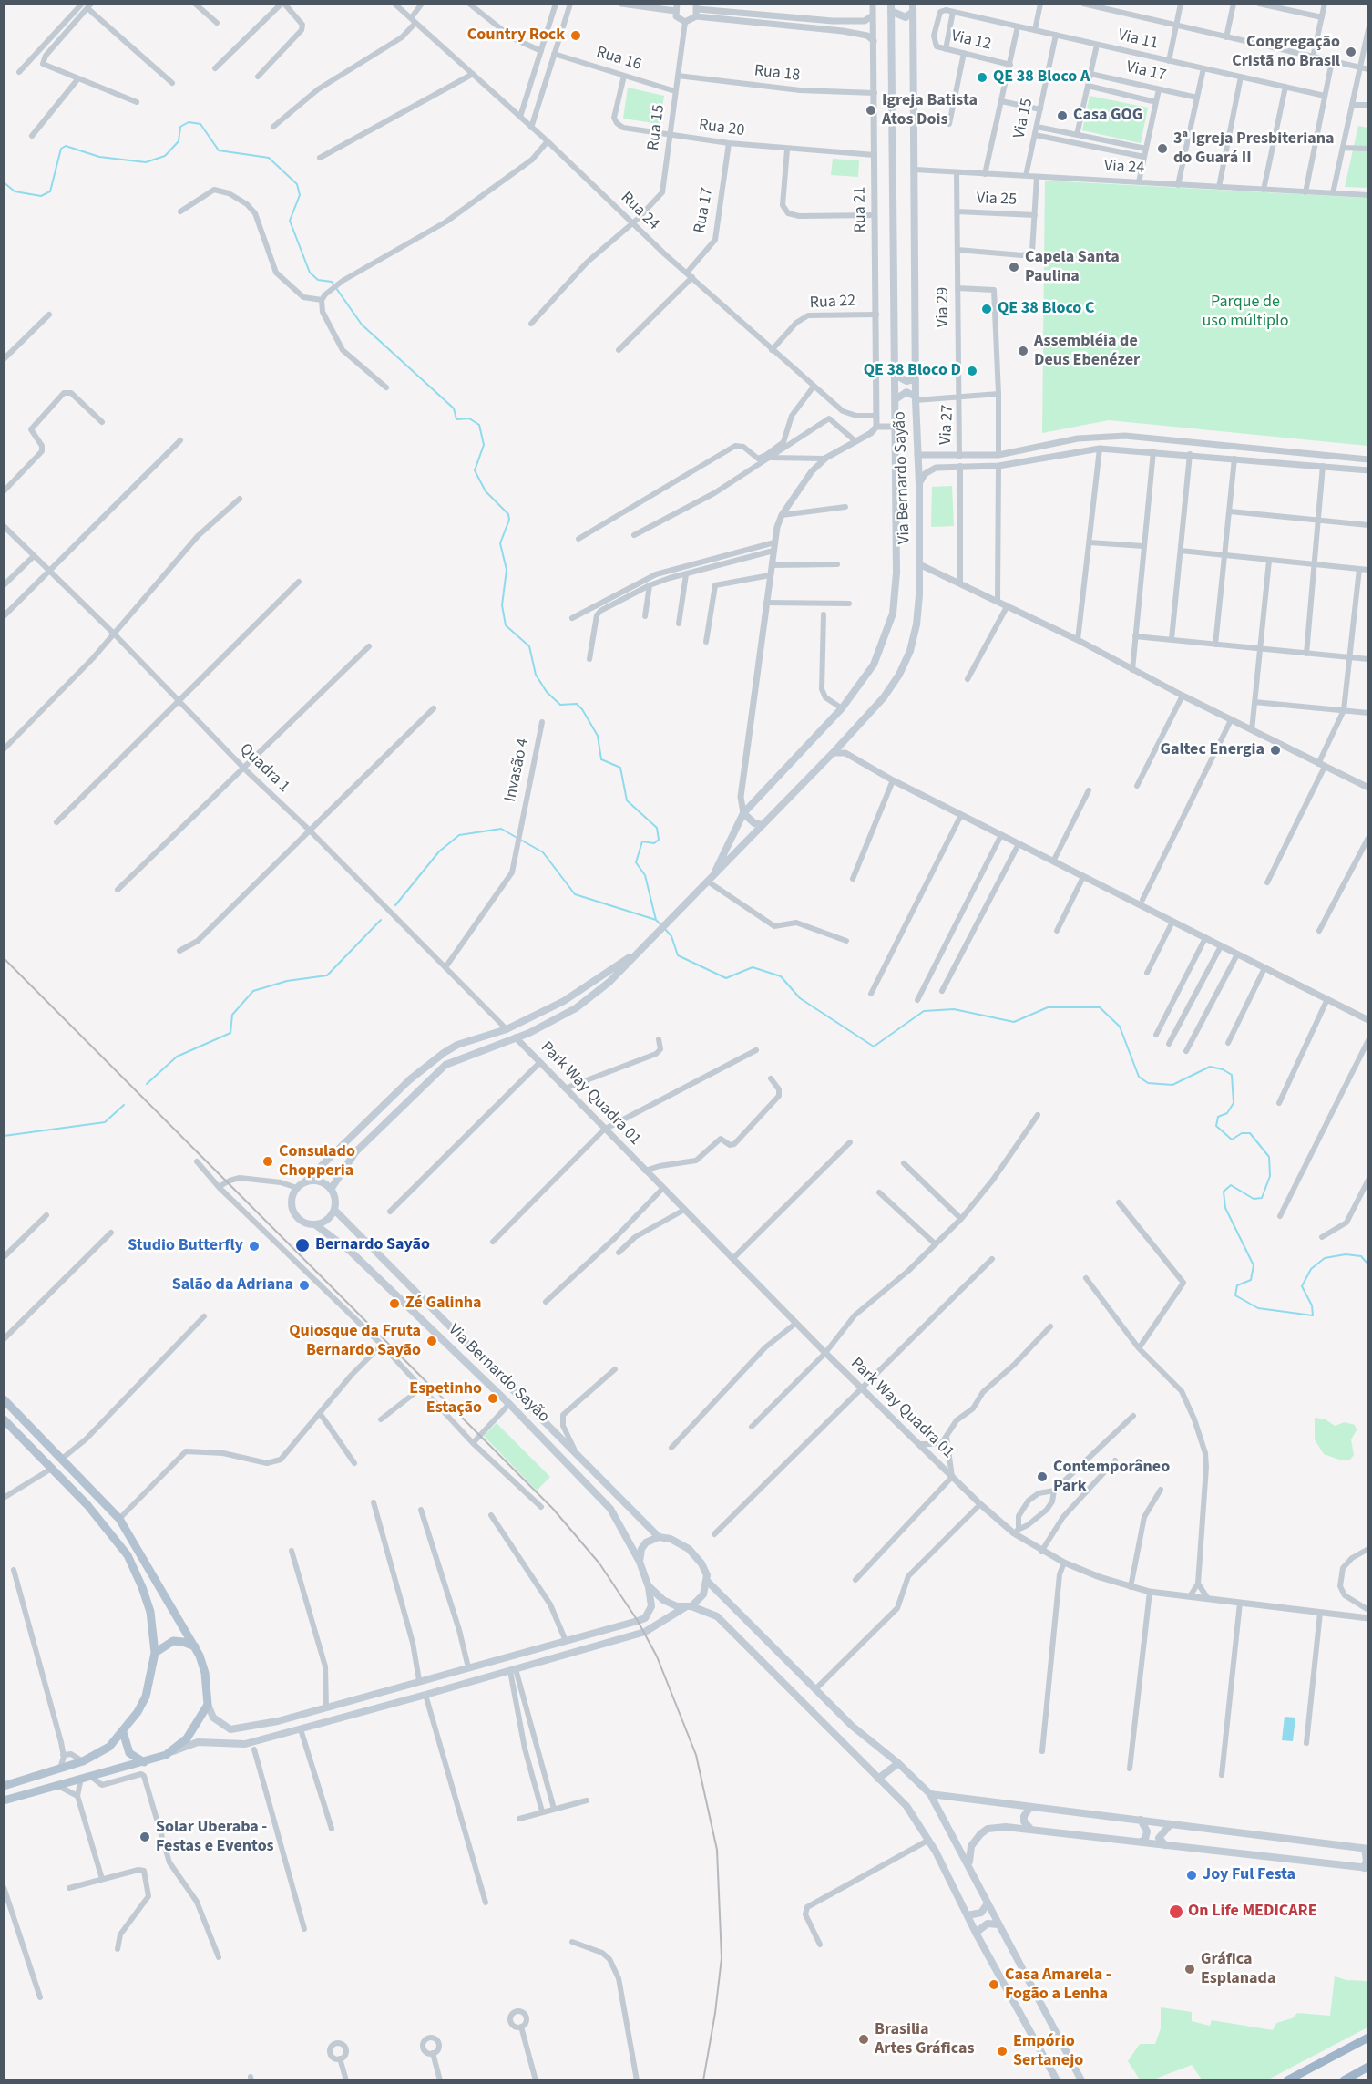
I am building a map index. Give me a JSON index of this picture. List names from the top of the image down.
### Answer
{
  "streets": {
    "main road": ["Via Bernardo Sayão"],
    "street": [
      "Via 11",
      "Via 12",
      "Rua 16",
      "Via 17",
      "Rua 18",
      "Via 15",
      "Rua 15",
      "Rua 20",
      "Via 24",
      "Via 25",
      "Rua 21",
      "Rua 17",
      "Rua 24",
      "Rua 22",
      "Via 29",
      "Via 27",
      "Quadra 1",
      "Invasão 4",
      "Park Way Quadra 01"
    ]
  },
  "crossings": [
    ["Via 11", "Via 12"],
    ["Via 11", "Via 15"],
    ["Rua 16", "Rua 15"],
    ["Rua 16", "Rua 20"],
    ["Rua 18", "Rua 15"],
    ["Rua 18", "Rua 21"],
    ["Via 15", "Via 24"],
    ["Rua 15", "Rua 20"],
    ["Rua 15", "Rua 24"],
    ["Rua 20", "Rua 21"],
    ["Rua 20", "Rua 17"],
    ["Via 24", "Via 29"],
    ["Via 24", "Via Bernardo Sayão"],
    ["Via 25", "Via 29"],
    ["Rua 21", "Rua 24"],
    ["Rua 21", "Rua 22"],
    ["Rua 17", "Rua 24"],
    ["Rua 24", "Rua 22"],
    ["Via 29", "Via 27"],
    ["Via Bernardo Sayão", "Quadra 1"],
    ["Via Bernardo Sayão", "Park Way Quadra 01"],
    ["Quadra 1", "Invasão 4"]
  ],
  "parks": ["Parque de uso múltiplo"],
  "places": [
    "Country Rock",
    "Congregação Cristã no Brasil",
    "QE 38 Bloco A",
    "Igreja Batista Atos Dois",
    "Casa GOG",
    "3ª Igreja Presbiteriana do Guará II",
    "Capela Santa Paulina",
    "QE 38 Bloco C",
    "Assembléia de Deus Ebenézer",
    "QE 38 Bloco D",
    "Galtec Energia",
    "Consulado Chopperia",
    "Bernardo Sayão",
    "Studio Butterfly",
    "Salão da Adriana",
    "Zé Galinha",
    "Quiosque da Fruta Bernardo Sayão",
    "Espetinho Estação",
    "Contemporâneo Park",
    "Solar Uberaba - Festas e Eventos",
    "Joy Ful Festa",
    "On Life MEDICARE",
    "Gráfica Esplanada",
    "Casa Amarela - Fogão a Lenha",
    "Brasilia Artes Gráficas",
    "Empório Sertanejo"
  ]
}
